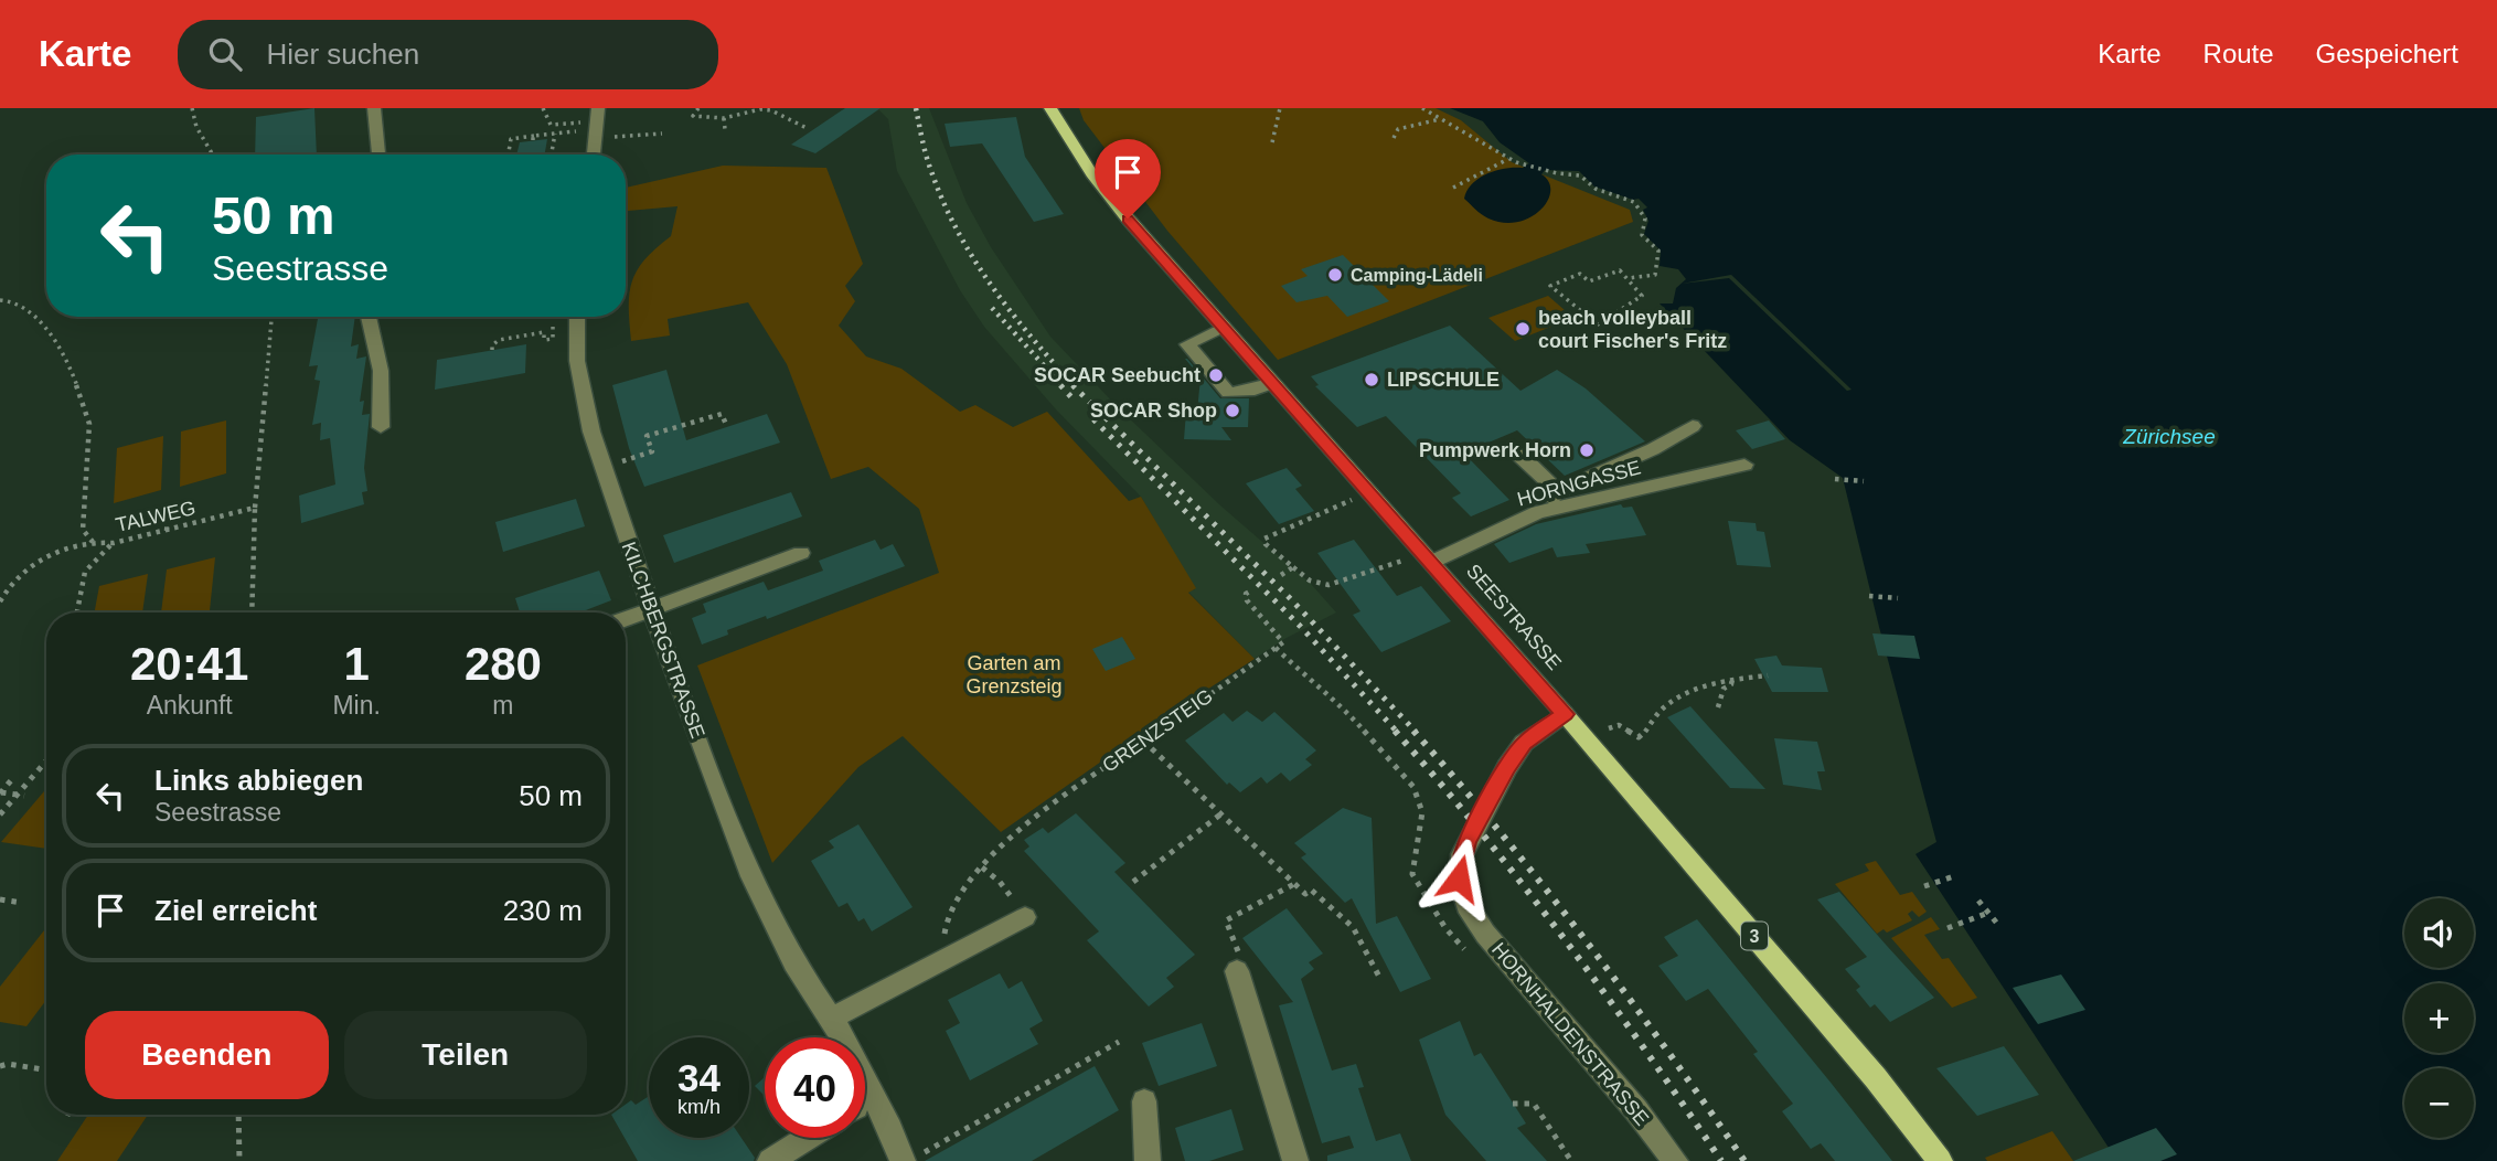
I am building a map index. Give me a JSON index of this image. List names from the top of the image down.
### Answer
{
  "streets": {
    "main road": ["SEESTRASSE", "3"],
    "street": ["HORNGASSE", "KILCHBERGSTRASSE", "HORNHALDENSTRASSE"],
    "path": ["TALWEG", "GRENZSTEIG"]
  },
  "crossings": [
    ["HORNGASSE", "SEESTRASSE"],
    ["SEESTRASSE", "HORNHALDENSTRASSE"]
  ],
  "water": ["Zürichsee"],
  "parks": ["Garten am Grenzsteig"],
  "places": [
    "Camping-Lädeli",
    "beach volleyball court Fischer's Fritz",
    "SOCAR Seebucht",
    "LIPSCHULE",
    "SOCAR Shop",
    "Pumpwerk Horn"
  ],
  "page": {
    "header": "Karte",
    "search": "Hier suchen",
    "nav": ["Karte", "Route", "Gespeichert"],
    "turn": ["50 m", "Seestrasse"],
    "eta": [
      "20:41",
      "Ankunft",
      "1",
      "Min.",
      "280",
      "m"
    ],
    "list": [
      {
        "name": "Links abbiegen",
        "note": "Seestrasse",
        "value": "50 m"
      },
      {
        "name": "Ziel erreicht",
        "value": "230 m"
      }
    ],
    "map_buttons": ["+", "−"],
    "buttons": ["Beenden", "Teilen"],
    "speed": "34 km/h",
    "limit": "40"
  }
}
